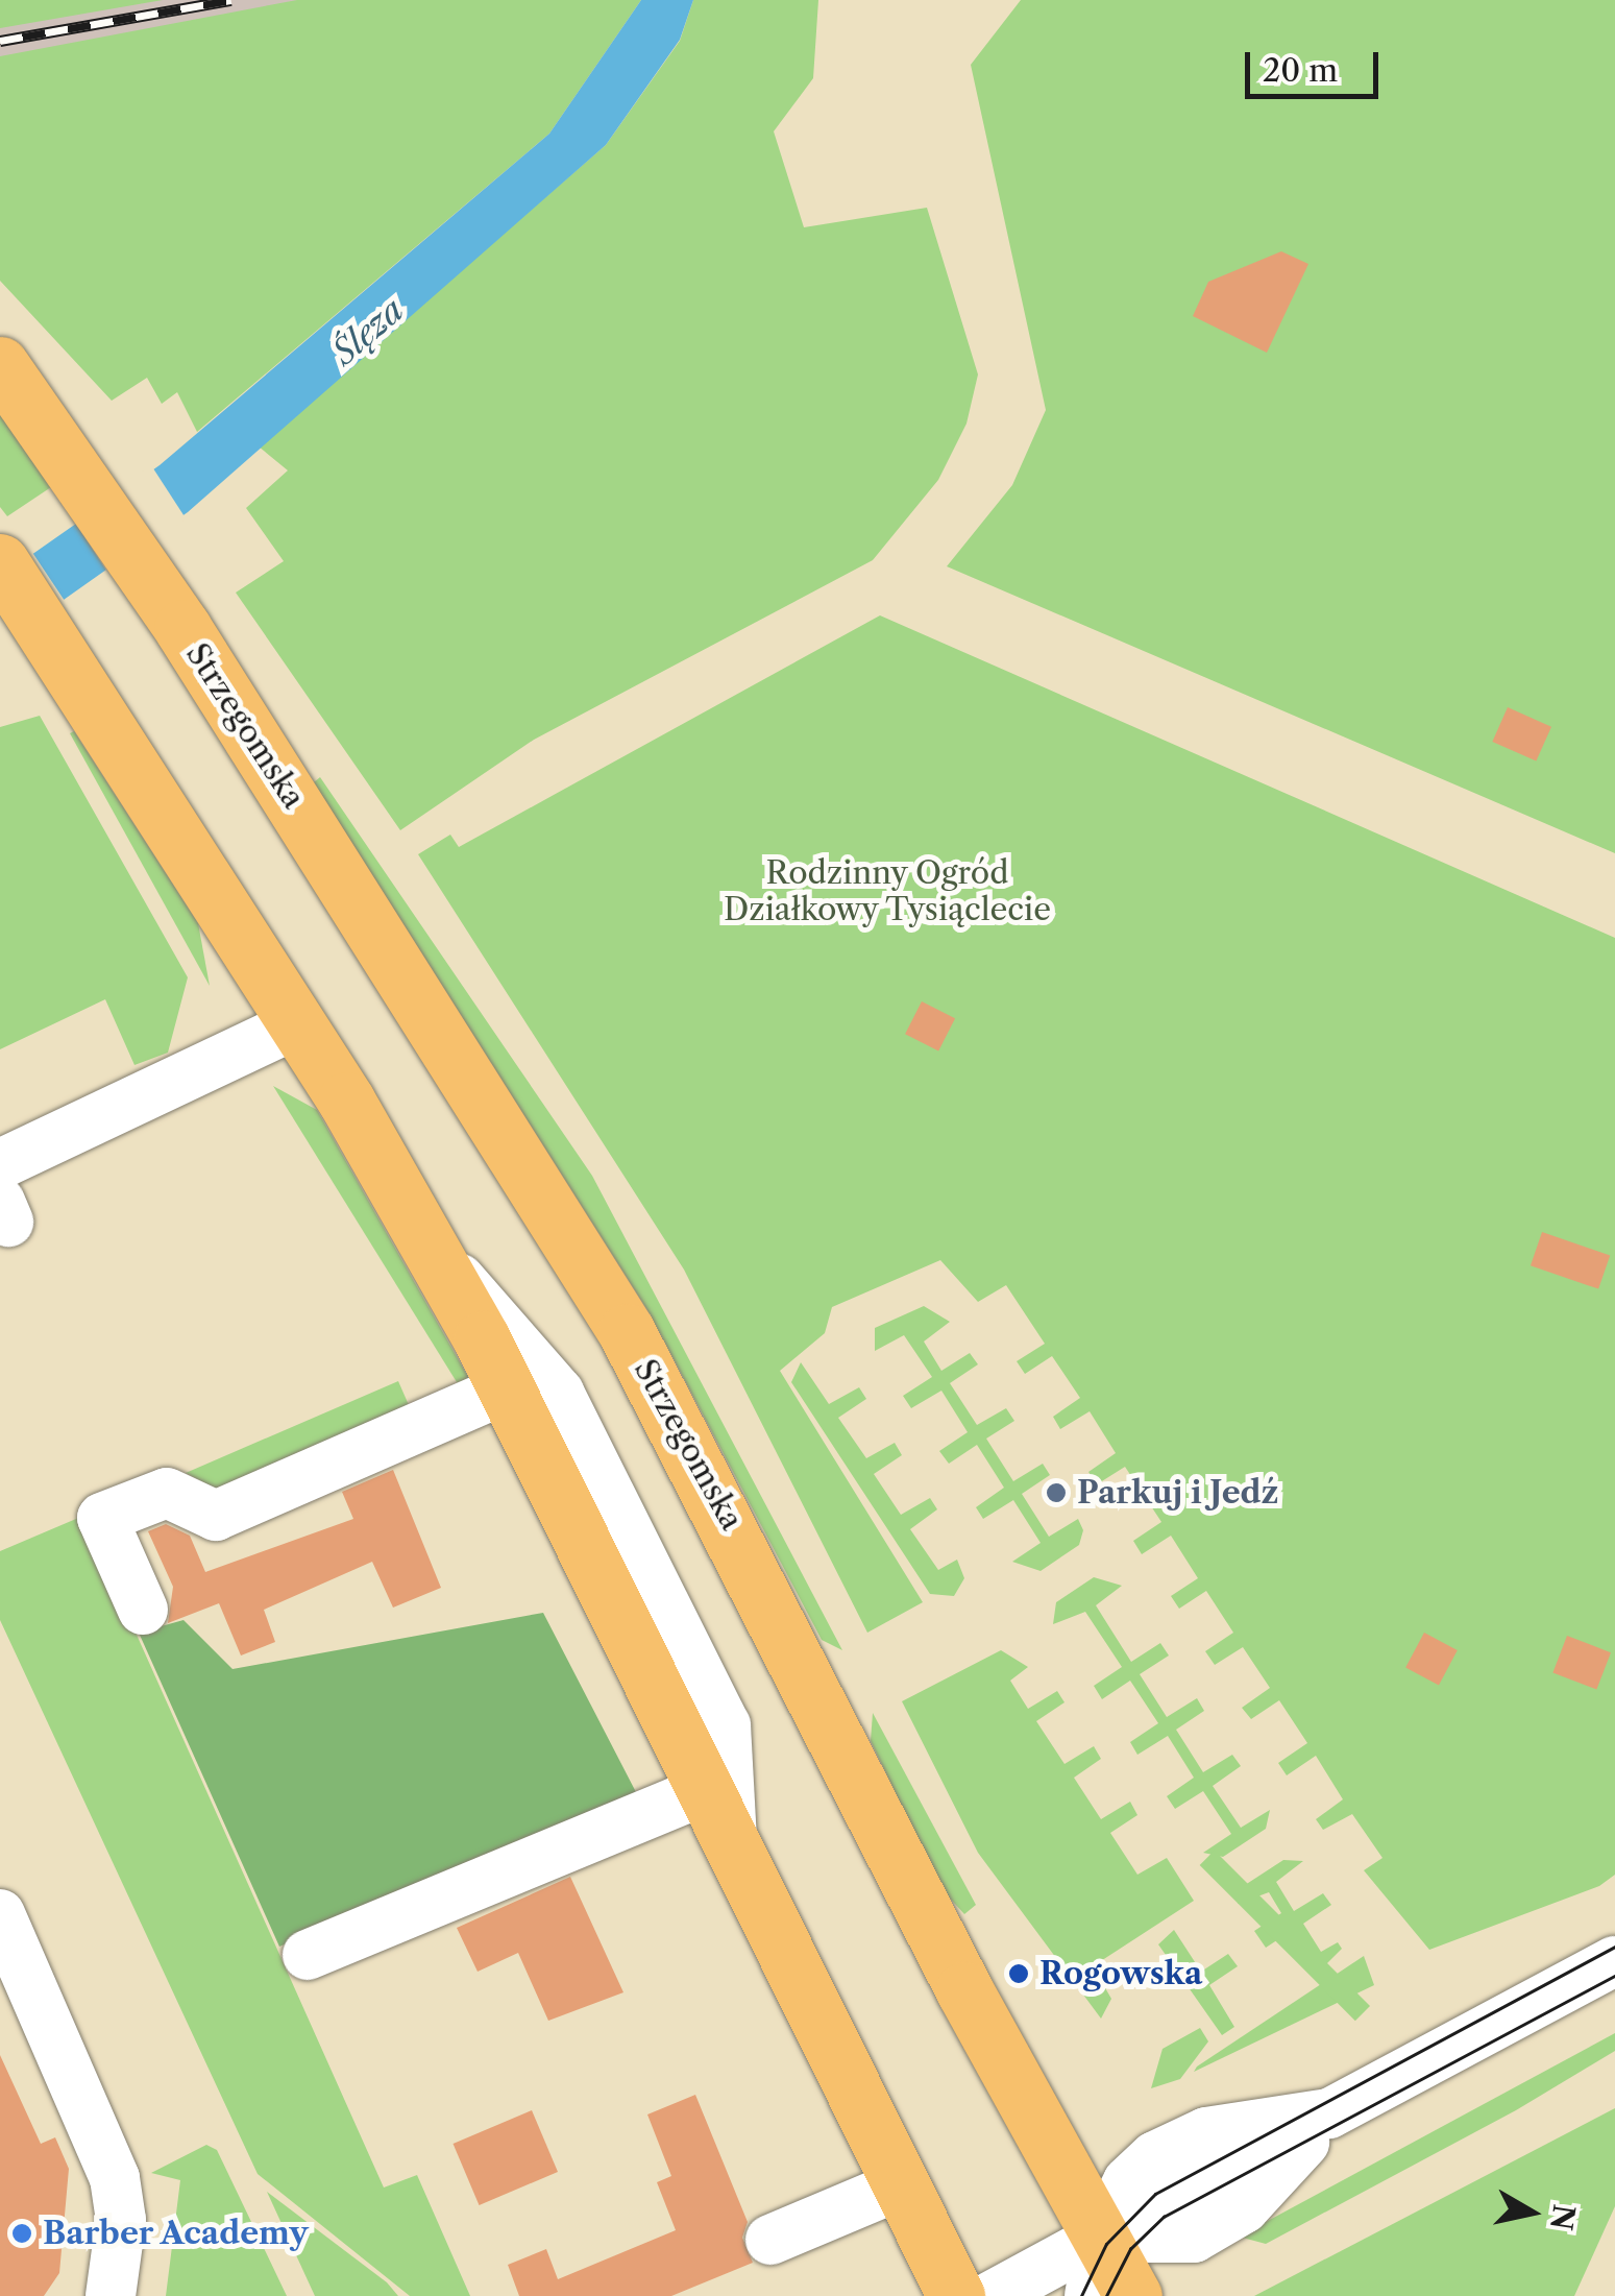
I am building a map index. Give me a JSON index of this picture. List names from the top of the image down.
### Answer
{
  "streets": {
    "main road": ["Strzegomska"]
  },
  "water": ["Ślęza"],
  "parks": ["Rodzinny Ogród Działkowy Tysiąclecie"],
  "places": ["Parkuj i Jedź", "Rogowska", "Barber Academy"],
  "scale_bar": "20 m",
  "north": "right"
}
